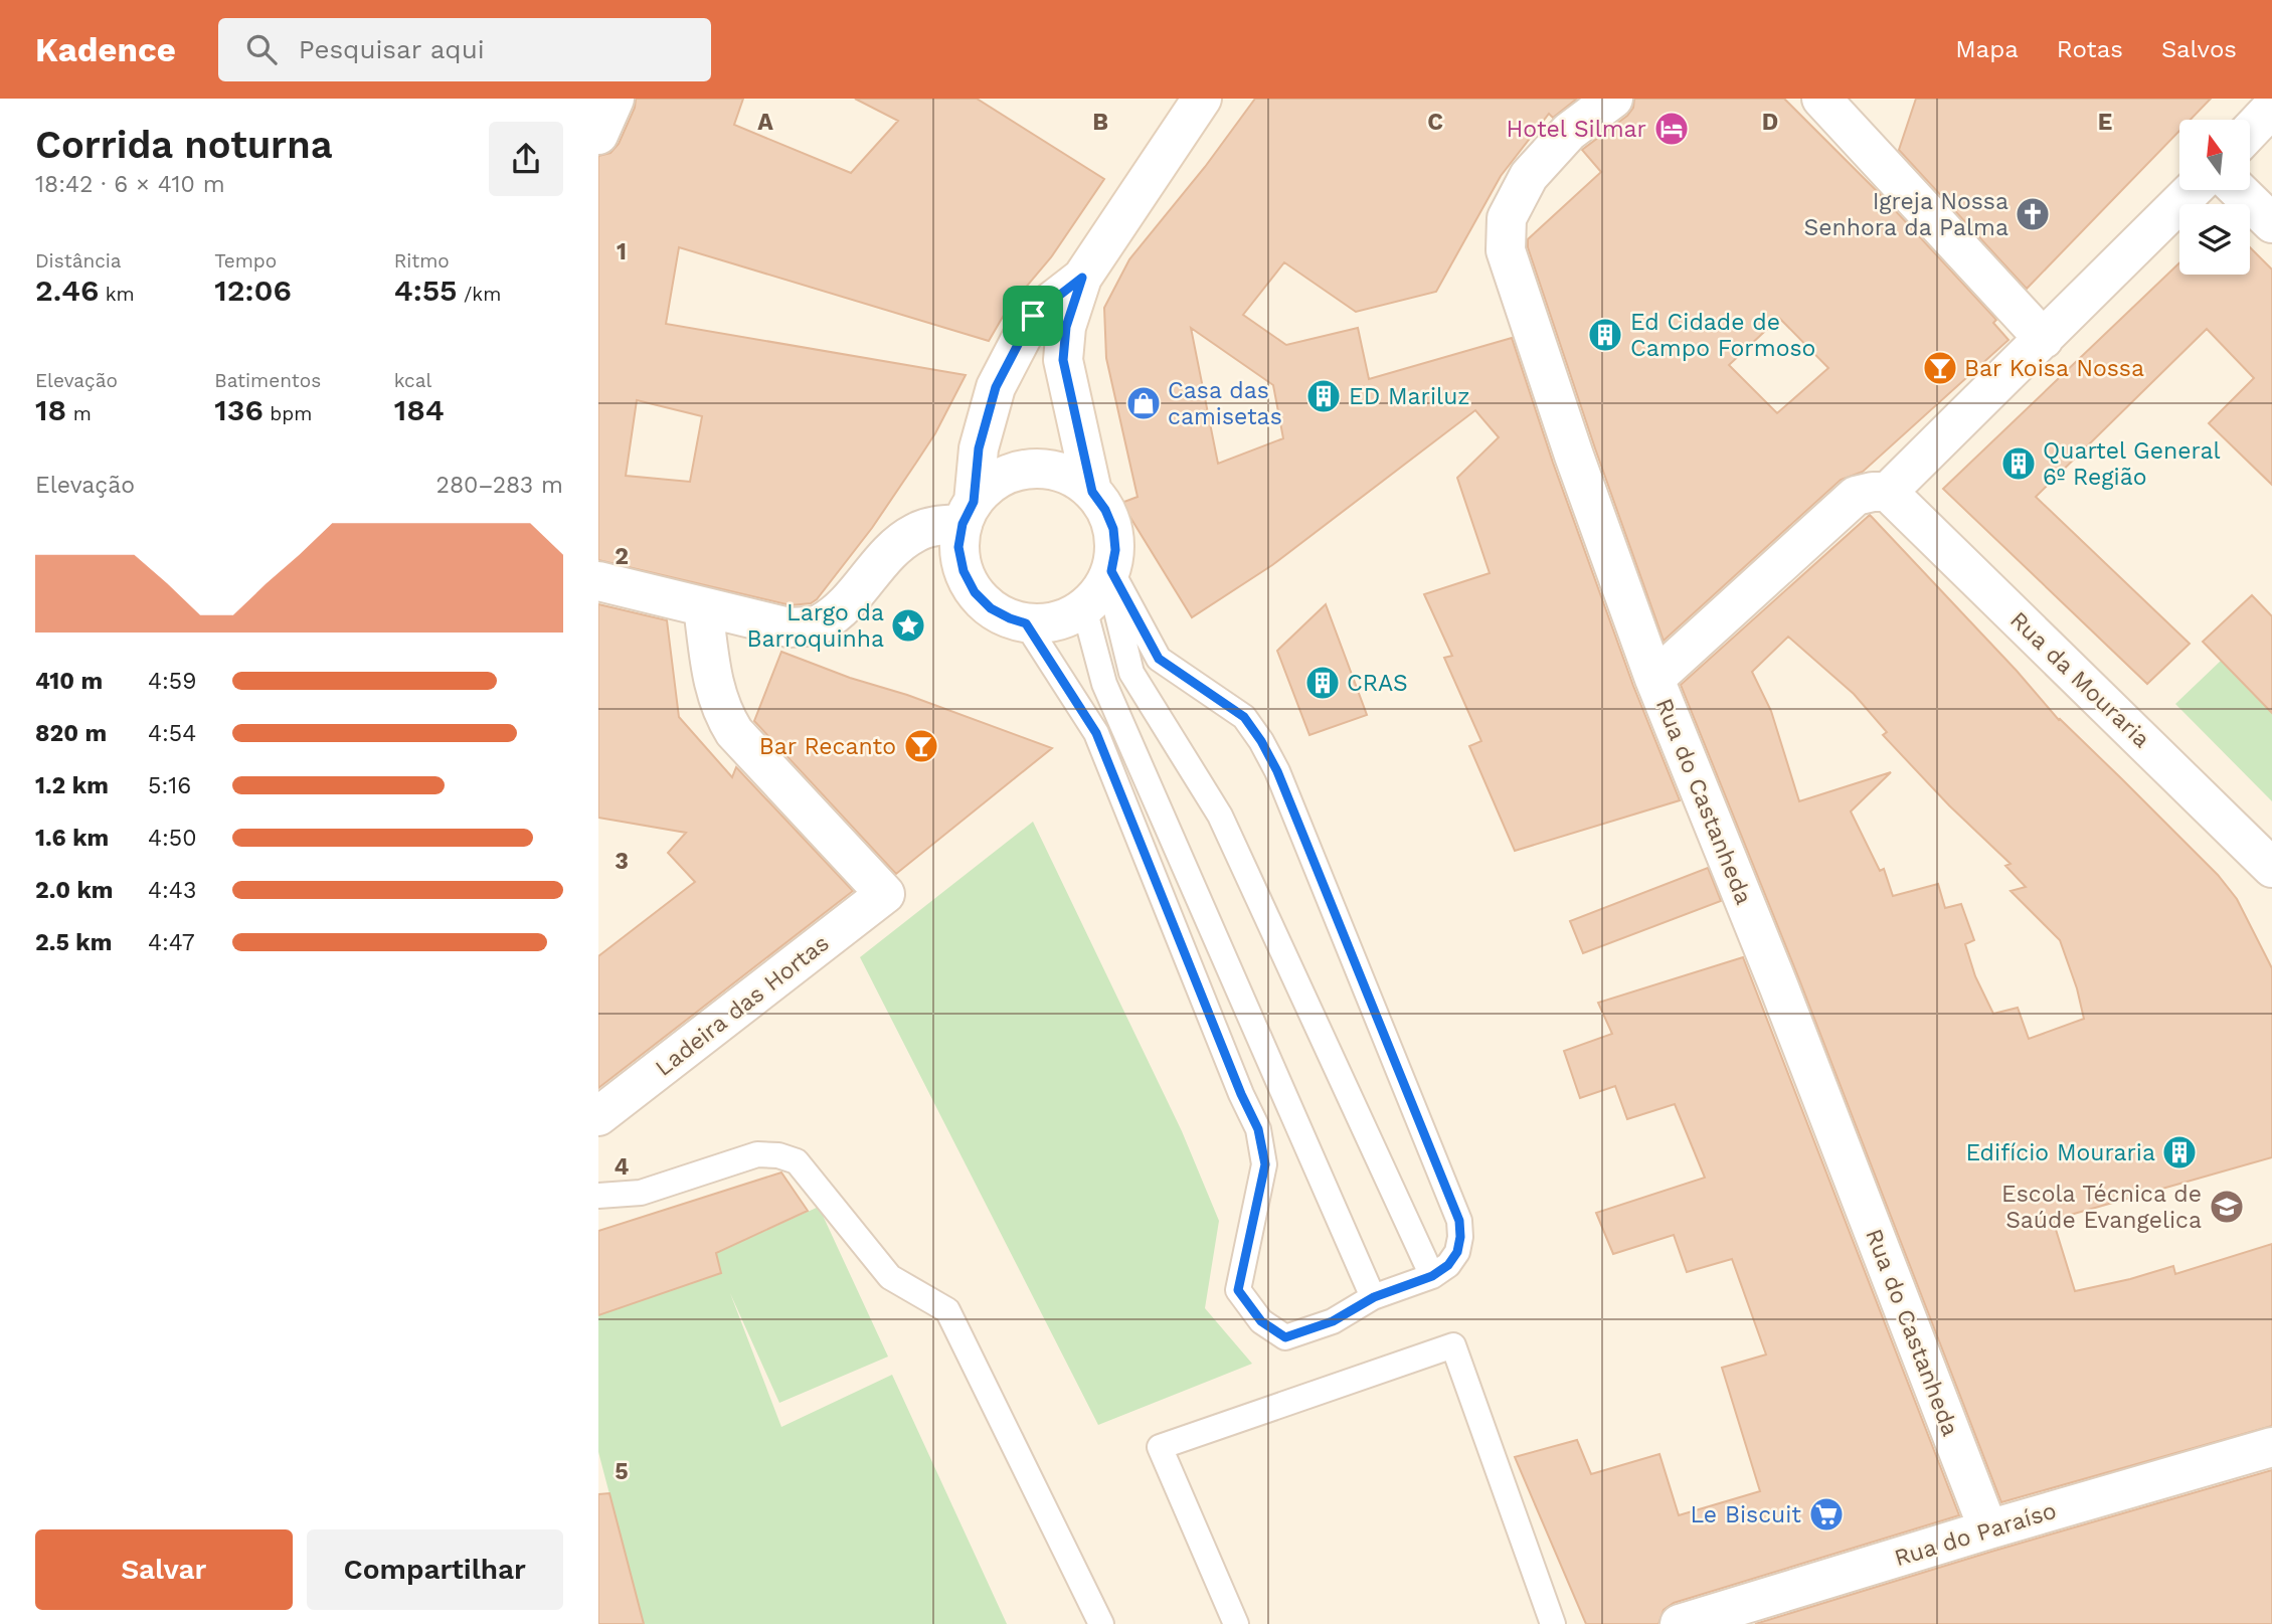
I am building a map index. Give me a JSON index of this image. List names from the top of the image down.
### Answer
{
  "streets": {
    "street": [
      "Rua da Mouraria",
      "Rua do Castanheda",
      "Ladeira das Hortas",
      "Rua do Paraíso"
    ]
  },
  "crossings": [
    ["Rua do Castanheda", "Rua do Paraíso"]
  ],
  "places": {
    "hotel": ["Hotel Silmar"],
    "church": ["Igreja Nossa Senhora da Palma"],
    "building": [
      "Ed Cidade de Campo Formoso",
      "ED Mariluz",
      "Quartel General 6º Região",
      "CRAS",
      "Edifício Mouraria"
    ],
    "bar": ["Bar Koisa Nossa", "Bar Recanto"],
    "shop": ["Casa das camisetas"],
    "place": ["Largo da Barroquinha"],
    "school or university": ["Escola Técnica de Saúde Evangelica"],
    "supermarket": ["Le Biscuit"]
  },
  "north": "top",
  "page": {
    "header": "Kadence",
    "search": "Pesquisar aqui",
    "nav": ["Mapa", "Rotas", "Salvos"],
    "heading": ["Corrida noturna", "18:42 · 6 × 410 m"],
    "stats": [
      ["Distância", "2.46 km"],
      ["Tempo", "12:06"],
      ["Ritmo", "4:55 /km"],
      ["Elevação", "18 m"],
      ["Batimentos", "136 bpm"],
      ["kcal", "184"]
    ],
    "chart": ["Elevação", "280–283 m"],
    "list": [
      {
        "name": "410 m",
        "note": "4:59"
      },
      {
        "name": "820 m",
        "note": "4:54"
      },
      {
        "name": "1.2 km",
        "note": "5:16"
      },
      {
        "name": "1.6 km",
        "note": "4:50"
      },
      {
        "name": "2.0 km",
        "note": "4:43"
      },
      {
        "name": "2.5 km",
        "note": "4:47"
      }
    ],
    "buttons": ["Salvar", "Compartilhar"]
  },
  "grid": {
    "columns": [
      "A",
      "B",
      "C",
      "D",
      "E"
    ],
    "rows": [
      "1",
      "2",
      "3",
      "4",
      "5"
    ]
  }
}
